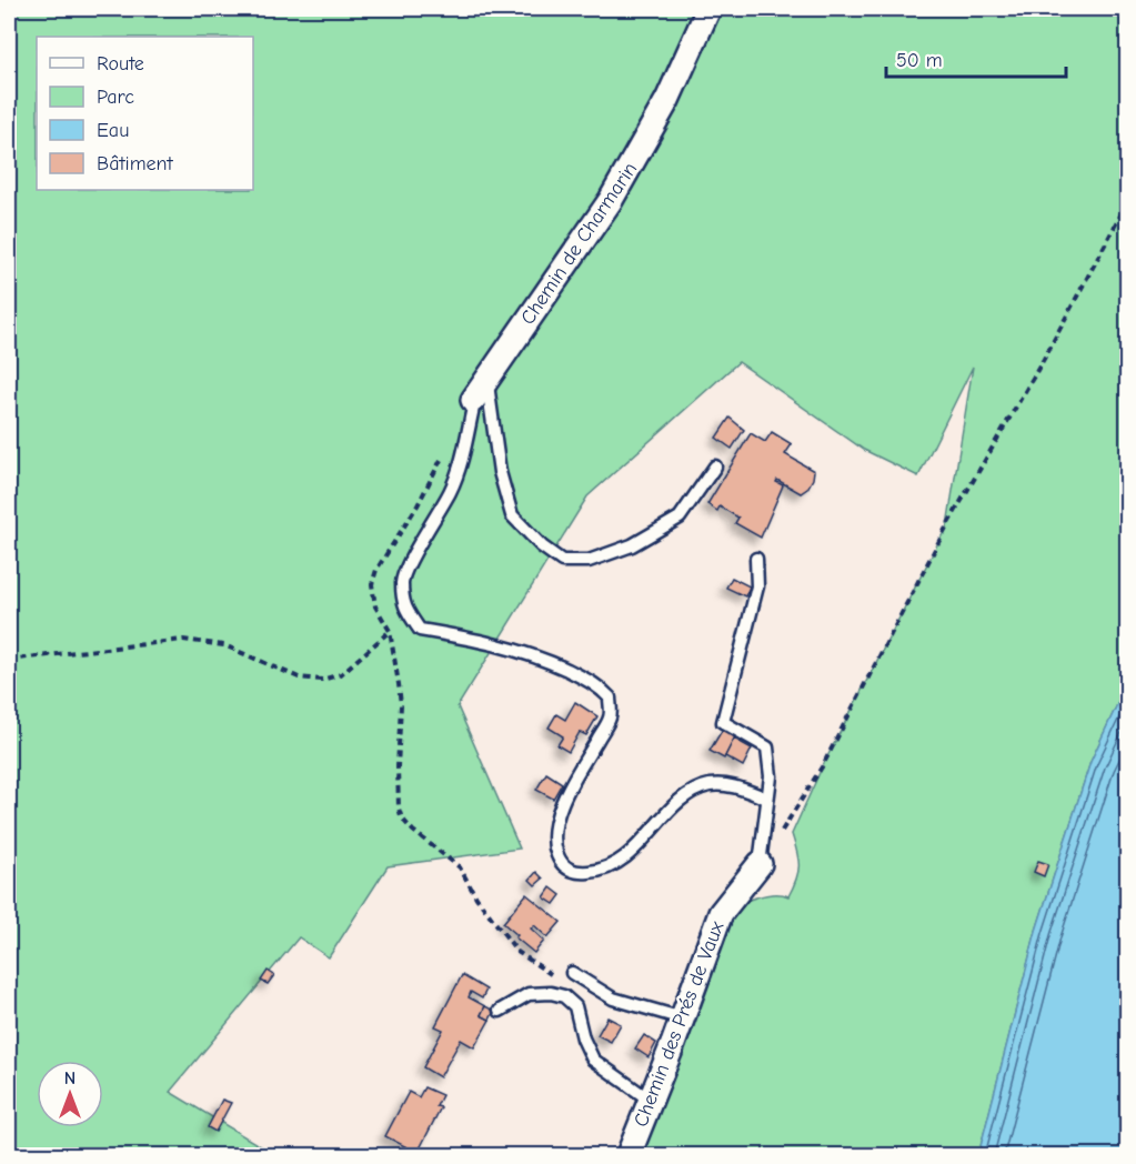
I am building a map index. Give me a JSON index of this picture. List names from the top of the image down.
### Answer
{
  "streets": {
    "street": ["Chemin de Charmarin", "Chemin des Prés de Vaux"]
  },
  "legend": [
    "Route",
    "Parc",
    "Eau",
    "Bâtiment"
  ],
  "scale_bar": "50 m",
  "north": "top"
}
